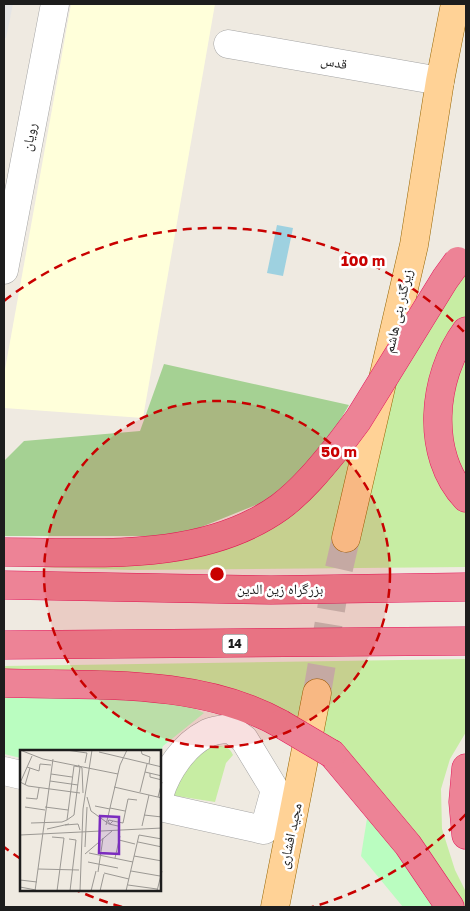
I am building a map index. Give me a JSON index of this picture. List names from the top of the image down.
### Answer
{
  "streets": {
    "highway": ["بزرگراه زین الدین", "14"],
    "main road": ["زیرگذر بنی هاشم", "مجید افشاری"],
    "street": ["قدس", "رویان"]
  },
  "crossings": [
    ["قدس", "زیرگذر بنی هاشم"]
  ],
  "rings": ["100 m", "50 m"]
}
